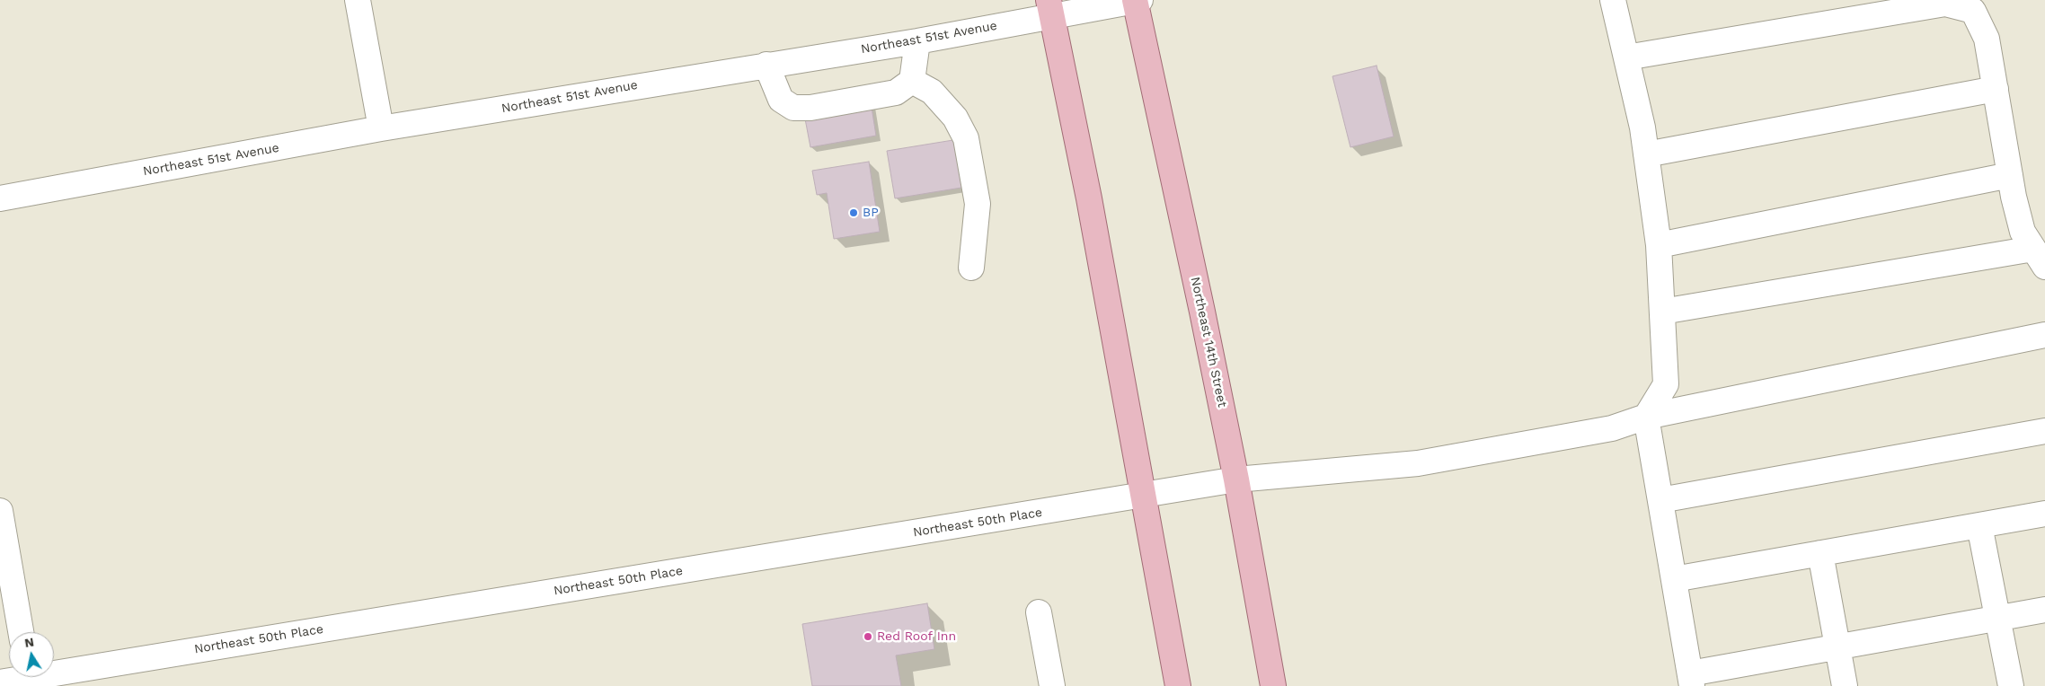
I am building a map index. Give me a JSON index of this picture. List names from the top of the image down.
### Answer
{
  "streets": {
    "main road": ["Northeast 14th Street"],
    "street": ["Northeast 51st Avenue", "Northeast 50th Place"]
  },
  "crossings": [
    ["Northeast 51st Avenue", "Northeast 14th Street"],
    ["Northeast 14th Street", "Northeast 50th Place"]
  ],
  "places": ["BP", "Red Roof Inn"],
  "north": "top"
}
